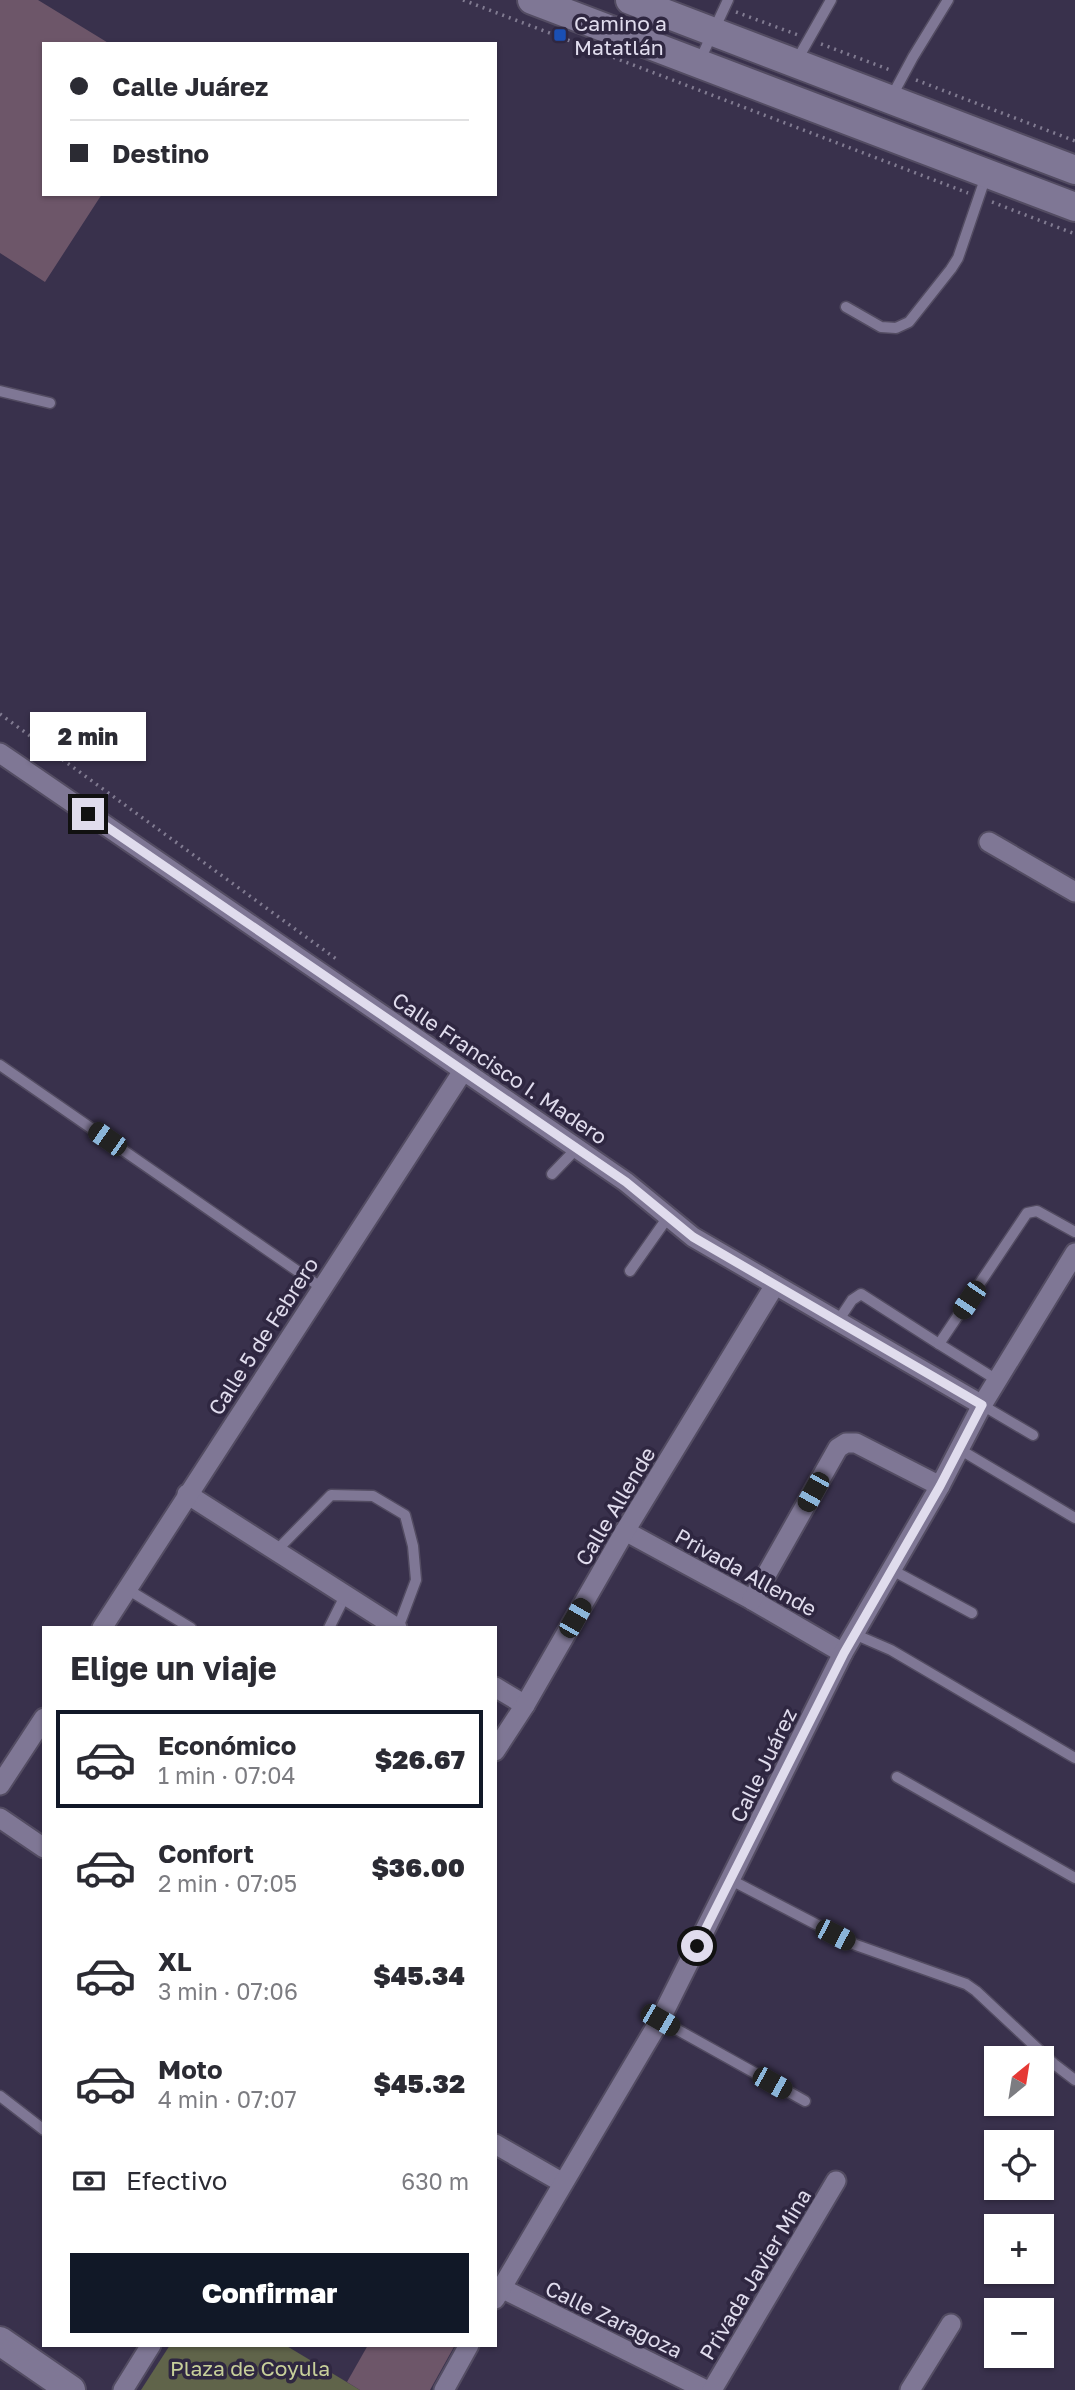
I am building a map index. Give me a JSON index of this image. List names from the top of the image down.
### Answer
{
  "streets": {
    "street": [
      "Calle Francisco I. Madero",
      "Calle 5 de Febrero",
      "Calle Allende",
      "Privada Allende",
      "Calle Juárez",
      "Privada Javier Mina",
      "Calle Zaragoza"
    ]
  },
  "crossings": [
    ["Calle Francisco I. Madero", "Calle 5 de Febrero"],
    ["Calle Francisco I. Madero", "Calle Allende"],
    ["Calle Francisco I. Madero", "Calle Juárez"],
    ["Calle Allende", "Privada Allende"],
    ["Privada Allende", "Calle Juárez"],
    ["Calle Juárez", "Calle Zaragoza"]
  ],
  "parks": ["Plaza de Coyula"],
  "places": {
    "transit": ["Camino a Matatlán"]
  },
  "north": "top right",
  "page": {
    "banner": ["Calle Juárez", "Destino"],
    "bubble": "2 min",
    "heading": "Elige un viaje",
    "list": [
      {
        "name": "Económico",
        "note": "1 min · 07:04",
        "value": "$26.67"
      },
      {
        "name": "Confort",
        "note": "2 min · 07:05",
        "value": "$36.00"
      },
      {
        "name": "XL",
        "note": "3 min · 07:06",
        "value": "$45.34"
      },
      {
        "name": "Moto",
        "note": "4 min · 07:07",
        "value": "$45.32"
      }
    ],
    "map_buttons": ["+", "−"],
    "pay": ["Efectivo", "630 m"],
    "buttons": "Confirmar"
  }
}
